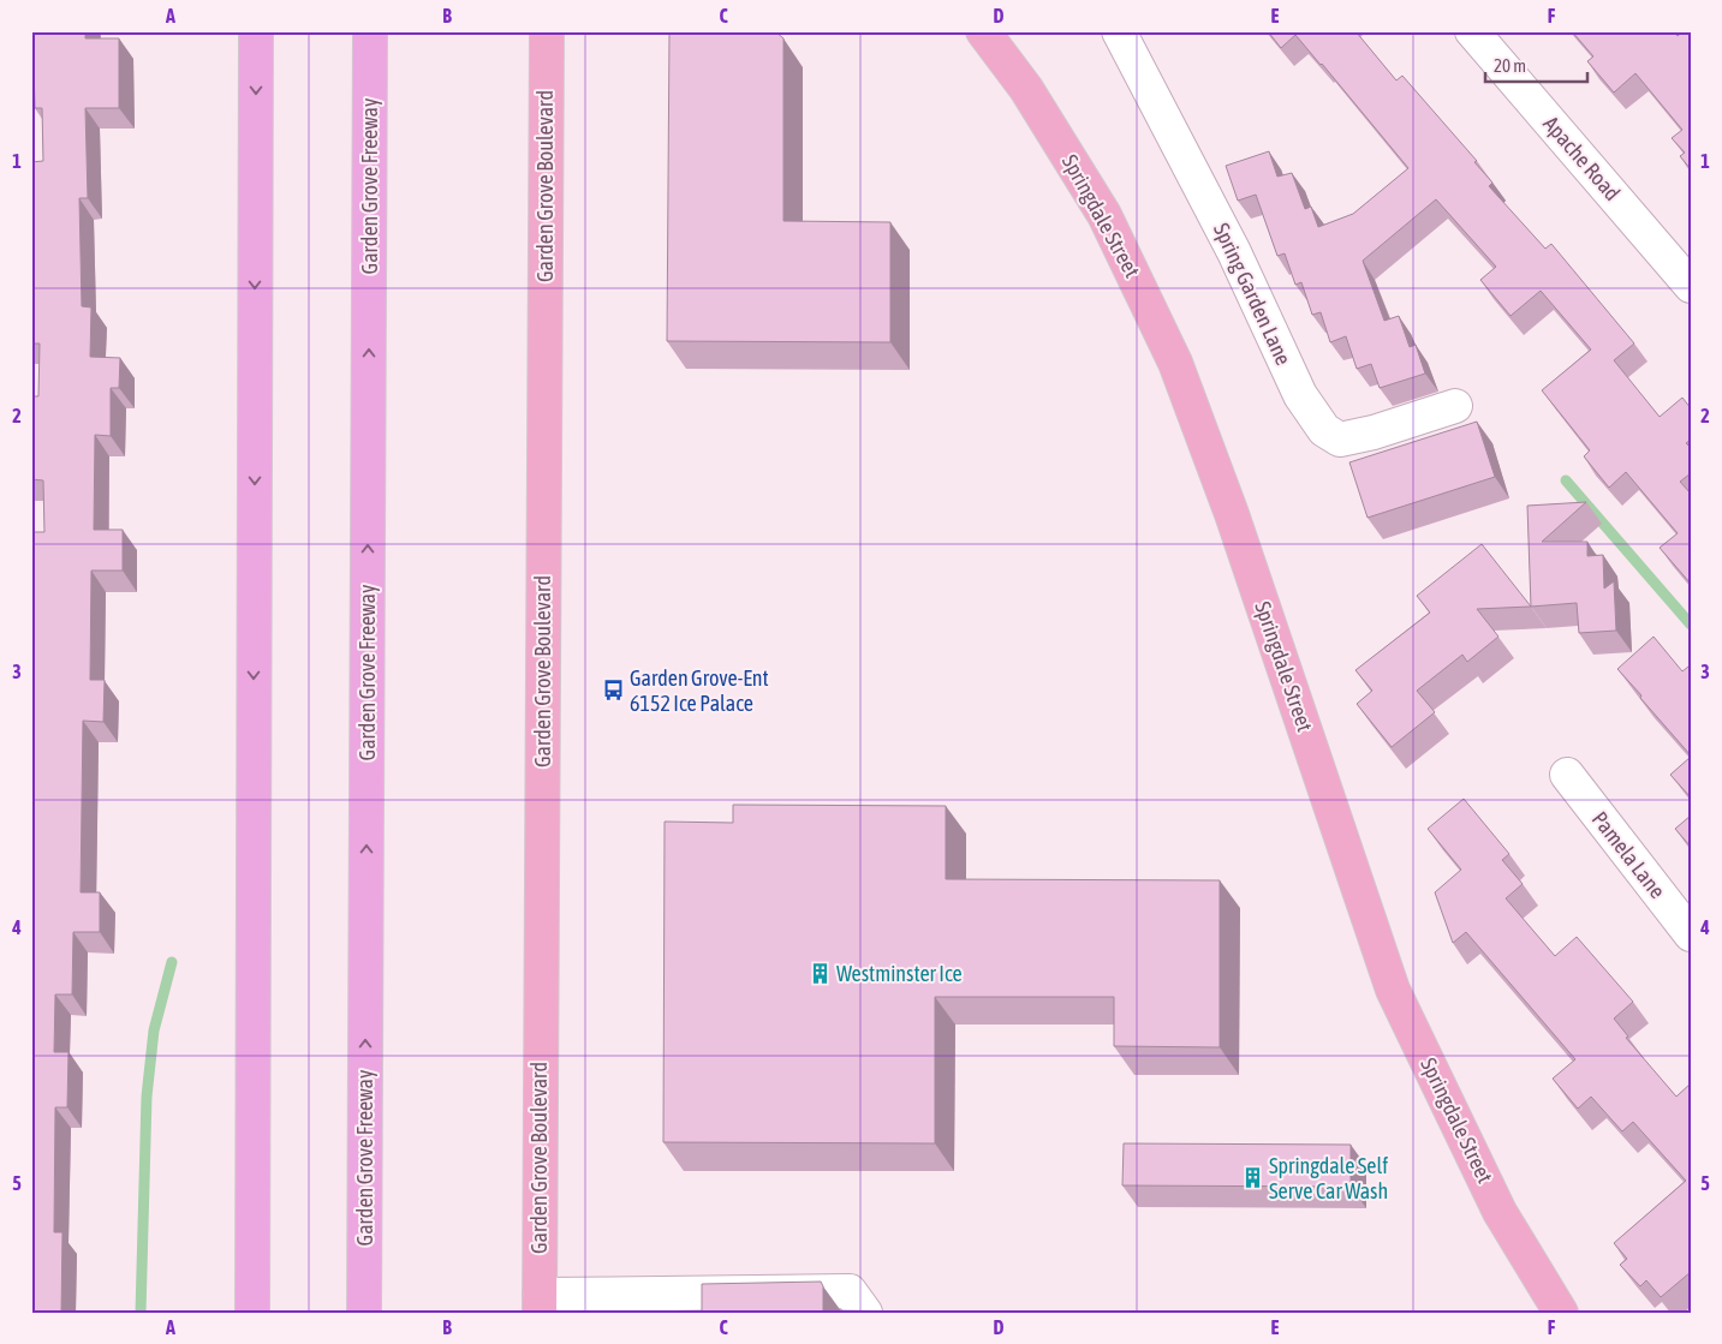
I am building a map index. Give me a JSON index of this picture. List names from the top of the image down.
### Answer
{
  "streets": {
    "highway": ["Garden Grove Freeway"],
    "main road": ["Garden Grove Boulevard", "Springdale Street"],
    "street": ["Apache Road", "Spring Garden Lane", "Pamela Lane"]
  },
  "places": {
    "bus stop": ["Garden Grove-Ent 6152 Ice Palace"],
    "building": ["Westminster Ice", "Springdale Self Serve Car Wash"]
  },
  "scale_bar": "20 m",
  "grid": {
    "columns": [
      "A",
      "B",
      "C",
      "D",
      "E",
      "F"
    ],
    "rows": [
      "1",
      "2",
      "3",
      "4",
      "5"
    ]
  }
}
